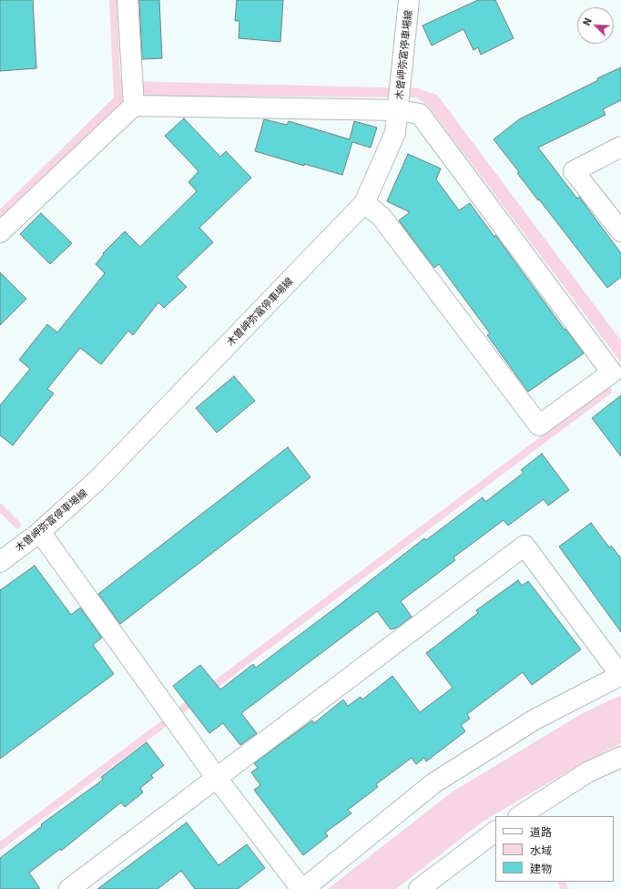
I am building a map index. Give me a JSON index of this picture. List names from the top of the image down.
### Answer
{
  "streets": {
    "street": ["木曽岬弥富停車場線"]
  },
  "legend": ["道路", "水域", "建物"],
  "north": "top left"
}
